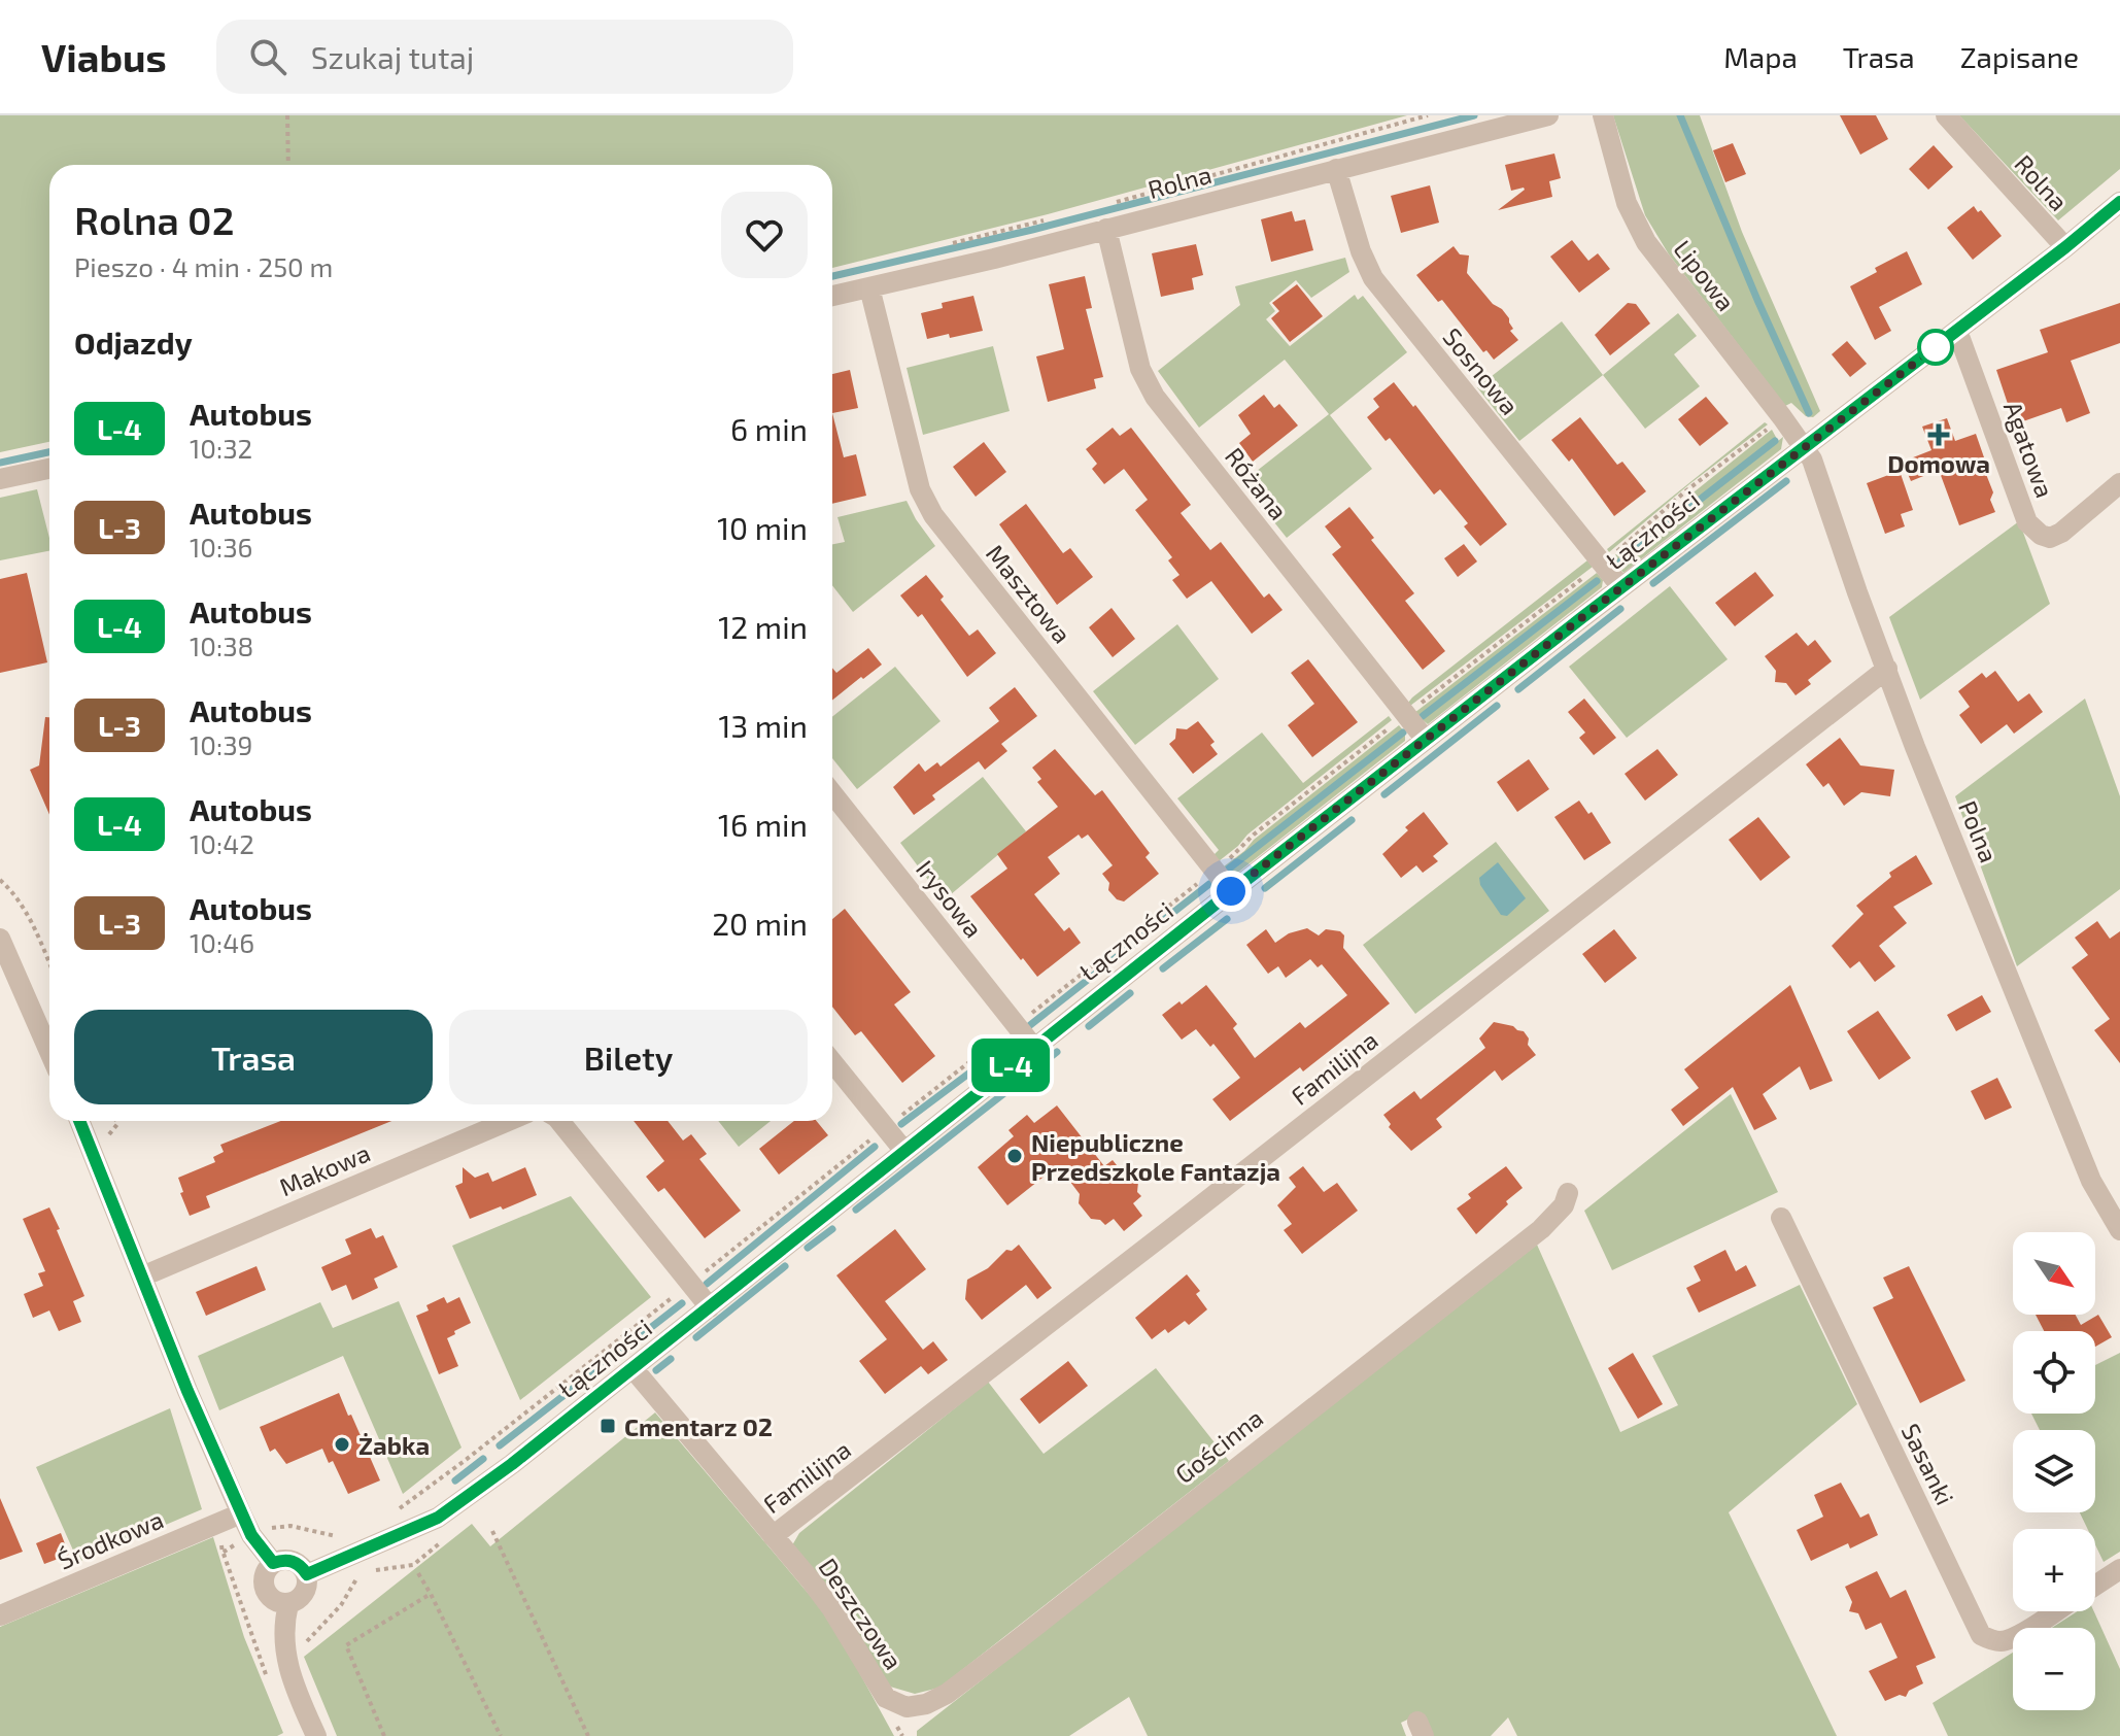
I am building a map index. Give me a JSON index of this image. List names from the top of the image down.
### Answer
{
  "streets": {
    "street": [
      "Rolna",
      "Lipowa",
      "Sosnowa",
      "Agatowa",
      "Różana",
      "Łączności",
      "Masztowa",
      "Polna",
      "Irysowa",
      "Familijna",
      "Makowa",
      "Gościnna",
      "Sasanki",
      "Środkowa",
      "Deszczowa"
    ]
  },
  "crossings": [
    ["Rolna", "Sosnowa"],
    ["Rolna", "Różana"],
    ["Rolna", "Łączności"],
    ["Rolna", "Masztowa"],
    ["Lipowa", "Łączności"],
    ["Lipowa", "Polna"],
    ["Sosnowa", "Łączności"],
    ["Agatowa", "Łączności"],
    ["Różana", "Łączności"],
    ["Łączności", "Masztowa"],
    ["Łączności", "Polna"],
    ["Łączności", "Irysowa"],
    ["Łączności", "Deszczowa"],
    ["Polna", "Familijna"],
    ["Familijna", "Deszczowa"],
    ["Gościnna", "Deszczowa"]
  ],
  "places": {
    "health": ["Domowa"],
    "other": ["Niepubliczne Przedszkole Fantazja", "Żabka"],
    "transit": ["Cmentarz 02"]
  },
  "lines": ["bus line L-4"],
  "north": "bottom right",
  "page": {
    "header": "Viabus",
    "search": "Szukaj tutaj",
    "nav": ["Mapa", "Trasa", "Zapisane"],
    "on_map": "L-4",
    "heading": [
      ["Rolna 02", "Pieszo · 4 min · 250 m"],
      "Odjazdy"
    ],
    "list": [
      {
        "mark": "L-4",
        "name": "Autobus",
        "note": "10:32",
        "value": "6 min"
      },
      {
        "mark": "L-3",
        "name": "Autobus",
        "note": "10:36",
        "value": "10 min"
      },
      {
        "mark": "L-4",
        "name": "Autobus",
        "note": "10:38",
        "value": "12 min"
      },
      {
        "mark": "L-3",
        "name": "Autobus",
        "note": "10:39",
        "value": "13 min"
      },
      {
        "mark": "L-4",
        "name": "Autobus",
        "note": "10:42",
        "value": "16 min"
      },
      {
        "mark": "L-3",
        "name": "Autobus",
        "note": "10:46",
        "value": "20 min"
      }
    ],
    "buttons": ["Trasa", "Bilety"],
    "map_buttons": ["+", "−"]
  }
}
